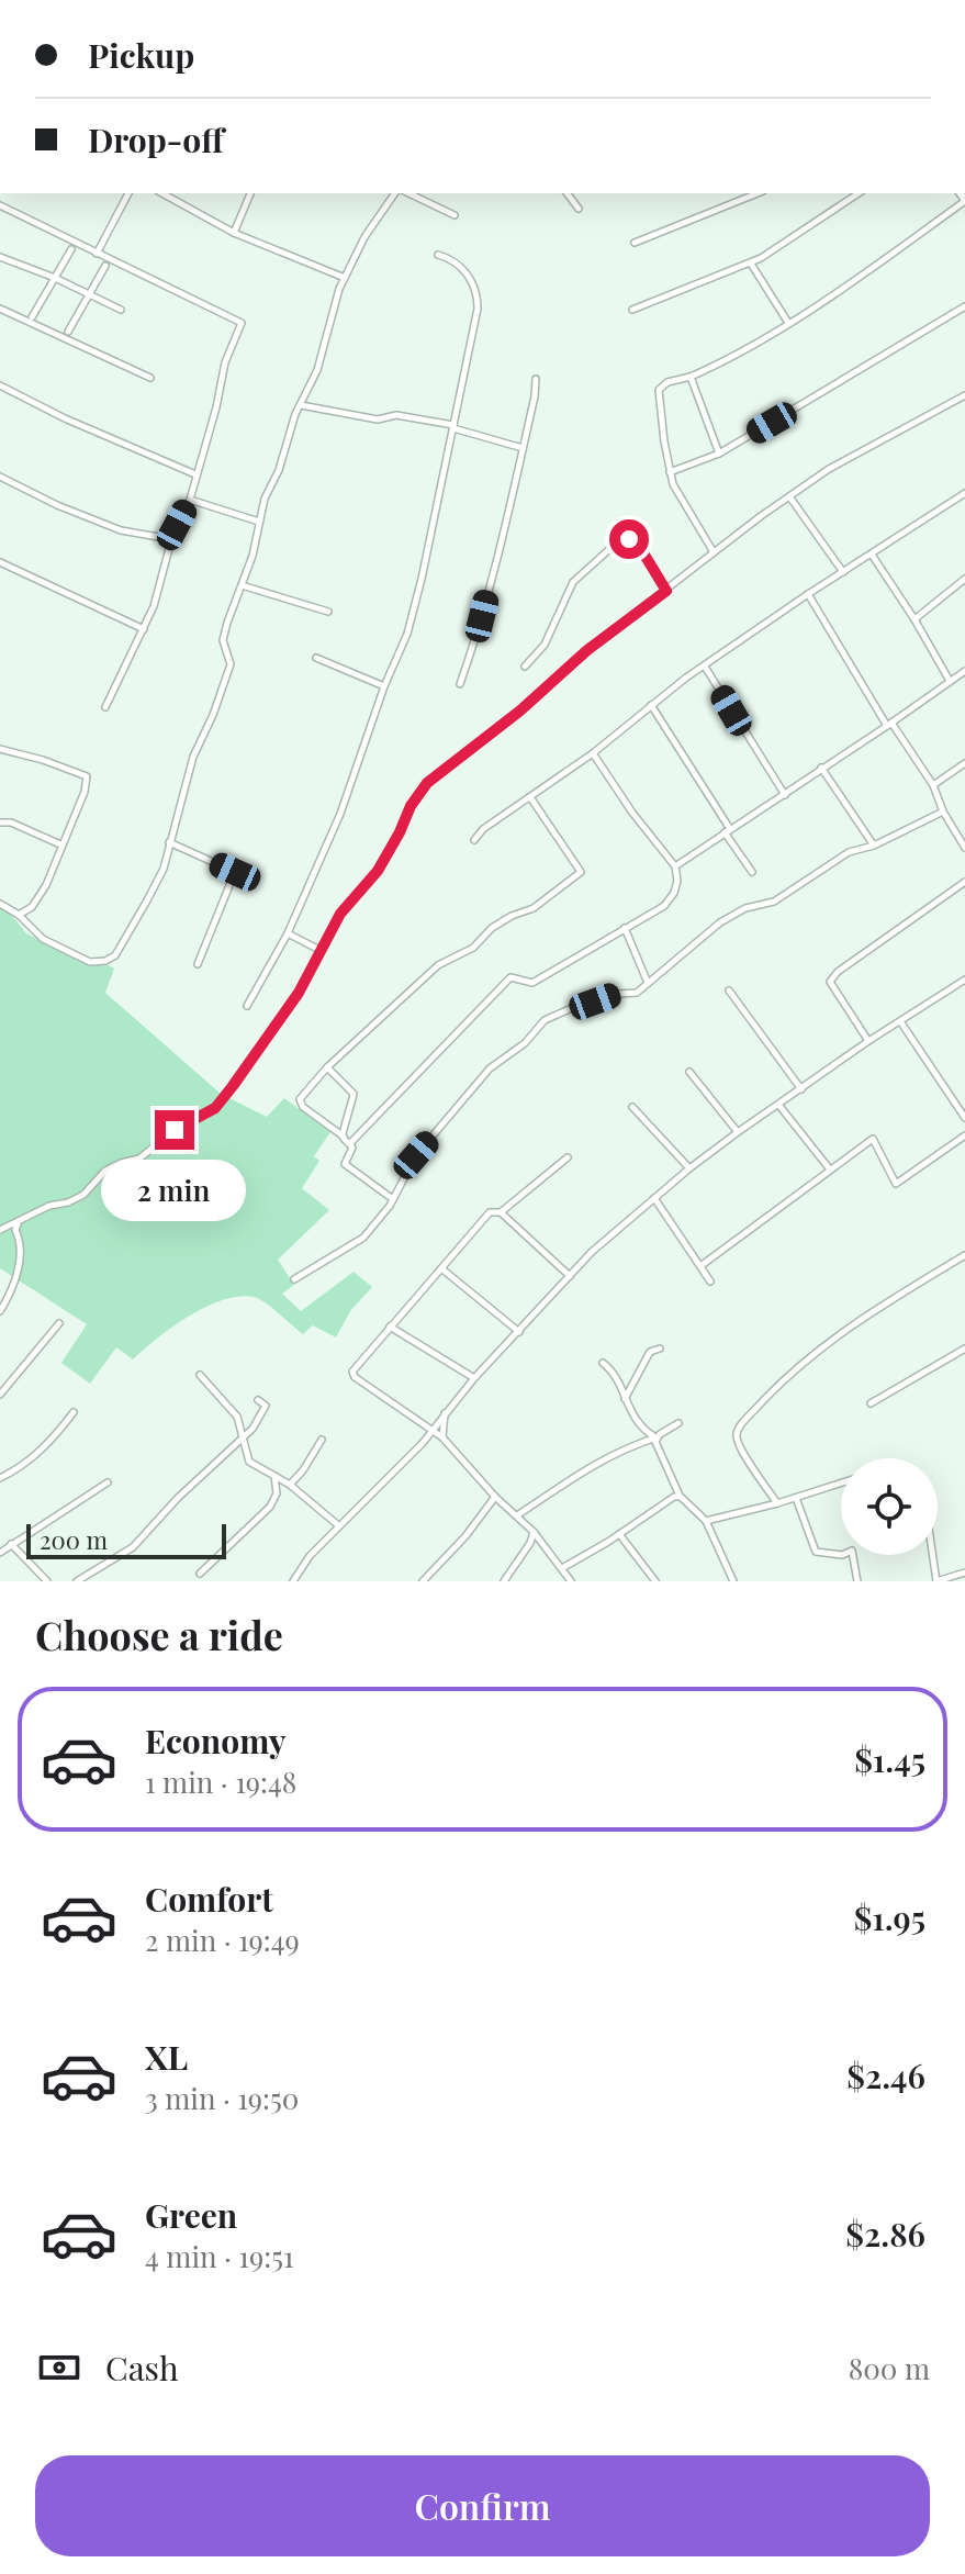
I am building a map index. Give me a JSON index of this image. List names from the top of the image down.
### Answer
{
  "scale_bar": "200 m",
  "page": {
    "banner": ["Pickup", "Drop-off"],
    "bubble": "2 min",
    "scale": "200 m",
    "heading": "Choose a ride",
    "list": [
      {
        "name": "Economy",
        "note": "1 min · 19:48",
        "value": "$1.45"
      },
      {
        "name": "Comfort",
        "note": "2 min · 19:49",
        "value": "$1.95"
      },
      {
        "name": "XL",
        "note": "3 min · 19:50",
        "value": "$2.46"
      },
      {
        "name": "Green",
        "note": "4 min · 19:51",
        "value": "$2.86"
      }
    ],
    "pay": ["Cash", "800 m"],
    "buttons": "Confirm"
  }
}
